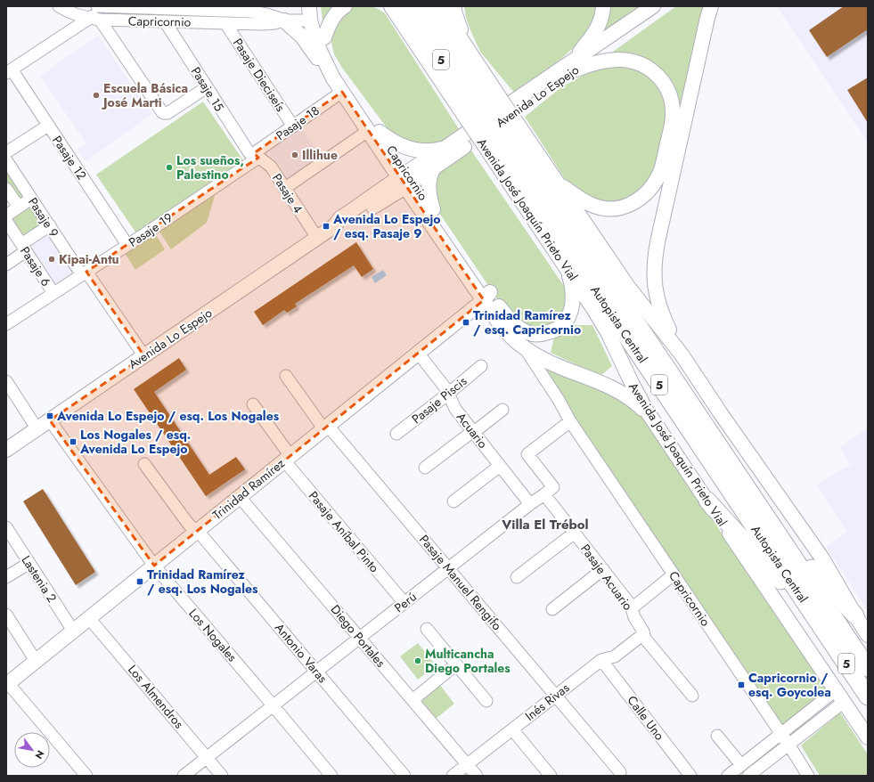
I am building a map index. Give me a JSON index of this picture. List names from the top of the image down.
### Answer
{
  "streets": {
    "highway": ["5", "Autopista Central"],
    "main road": [
      "Capricornio",
      "Avenida Lo Espejo",
      "Avenida José Joaquín Prieto Vial",
      "Trinidad Ramírez"
    ],
    "street": [
      "Pasaje Dieciseís",
      "Pasaje 15",
      "Pasaje 18",
      "Pasaje 12",
      "Pasaje 4",
      "Pasaje 9",
      "Pasaje 19",
      "Pasaje 6",
      "Pasaje Piscis",
      "Acuario",
      "Pasaje Aníbal Pinto",
      "Pasaje Acuario",
      "Lastenia 2",
      "Pasaje Manuel Rengifo",
      "Perú",
      "Los Nogales",
      "Diego Portales",
      "Antonio Varas",
      "Los Almendros",
      "Inés Rivas",
      "Calle Uno"
    ]
  },
  "crossings": [
    ["Capricornio", "Pasaje Dieciseís"],
    ["Capricornio", "Pasaje 15"],
    ["Capricornio", "Avenida Lo Espejo"],
    ["Capricornio", "Pasaje 18"],
    ["Capricornio", "Trinidad Ramírez"],
    ["Pasaje Dieciseís", "Pasaje 18"],
    ["Pasaje 15", "Pasaje 18"],
    ["Pasaje 15", "Pasaje 4"],
    ["Pasaje 15", "Pasaje 19"],
    ["Avenida Lo Espejo", "Pasaje 4"],
    ["Avenida Lo Espejo", "Pasaje 9"],
    ["Avenida Lo Espejo", "Los Nogales"],
    ["Pasaje 18", "Pasaje 4"],
    ["Pasaje 18", "Pasaje 19"],
    ["Pasaje 12", "Pasaje 19"],
    ["Pasaje 4", "Pasaje 19"],
    ["Avenida José Joaquín Prieto Vial", "Autopista Central"],
    ["Pasaje 9", "Pasaje 19"],
    ["Pasaje 19", "Pasaje 6"],
    ["Pasaje Piscis", "Acuario"],
    ["Acuario", "Trinidad Ramírez"],
    ["Acuario", "Perú"],
    ["Trinidad Ramírez", "Pasaje Aníbal Pinto"],
    ["Trinidad Ramírez", "Lastenia 2"],
    ["Trinidad Ramírez", "Pasaje Manuel Rengifo"],
    ["Trinidad Ramírez", "Los Nogales"],
    ["Trinidad Ramírez", "Diego Portales"],
    ["Trinidad Ramírez", "Antonio Varas"],
    ["Trinidad Ramírez", "Los Almendros"],
    ["Pasaje Aníbal Pinto", "Perú"],
    ["Pasaje Acuario", "Perú"],
    ["Pasaje Acuario", "Inés Rivas"],
    ["Pasaje Manuel Rengifo", "Perú"],
    ["Pasaje Manuel Rengifo", "Inés Rivas"],
    ["Perú", "Los Nogales"],
    ["Perú", "Diego Portales"],
    ["Perú", "Antonio Varas"],
    ["Perú", "Los Almendros"],
    ["Diego Portales", "Inés Rivas"],
    ["Inés Rivas", "Calle Uno"]
  ],
  "districts": ["Villa El Trébol"],
  "places": {
    "other": [
      "Escuela Básica José Marti",
      "Illihue",
      "Los sueños, Palestino",
      "Kipai-Antu",
      "Multicancha Diego Portales"
    ],
    "transit": [
      "Avenida Lo Espejo / esq. Pasaje 9",
      "Trinidad Ramírez / esq. Capricornio",
      "Avenida Lo Espejo / esq. Los Nogales",
      "Los Nogales / esq. Avenida Lo Espejo",
      "Trinidad Ramírez / esq. Los Nogales",
      "Capricornio / esq. Goycolea"
    ]
  },
  "north": "bottom right"
}
